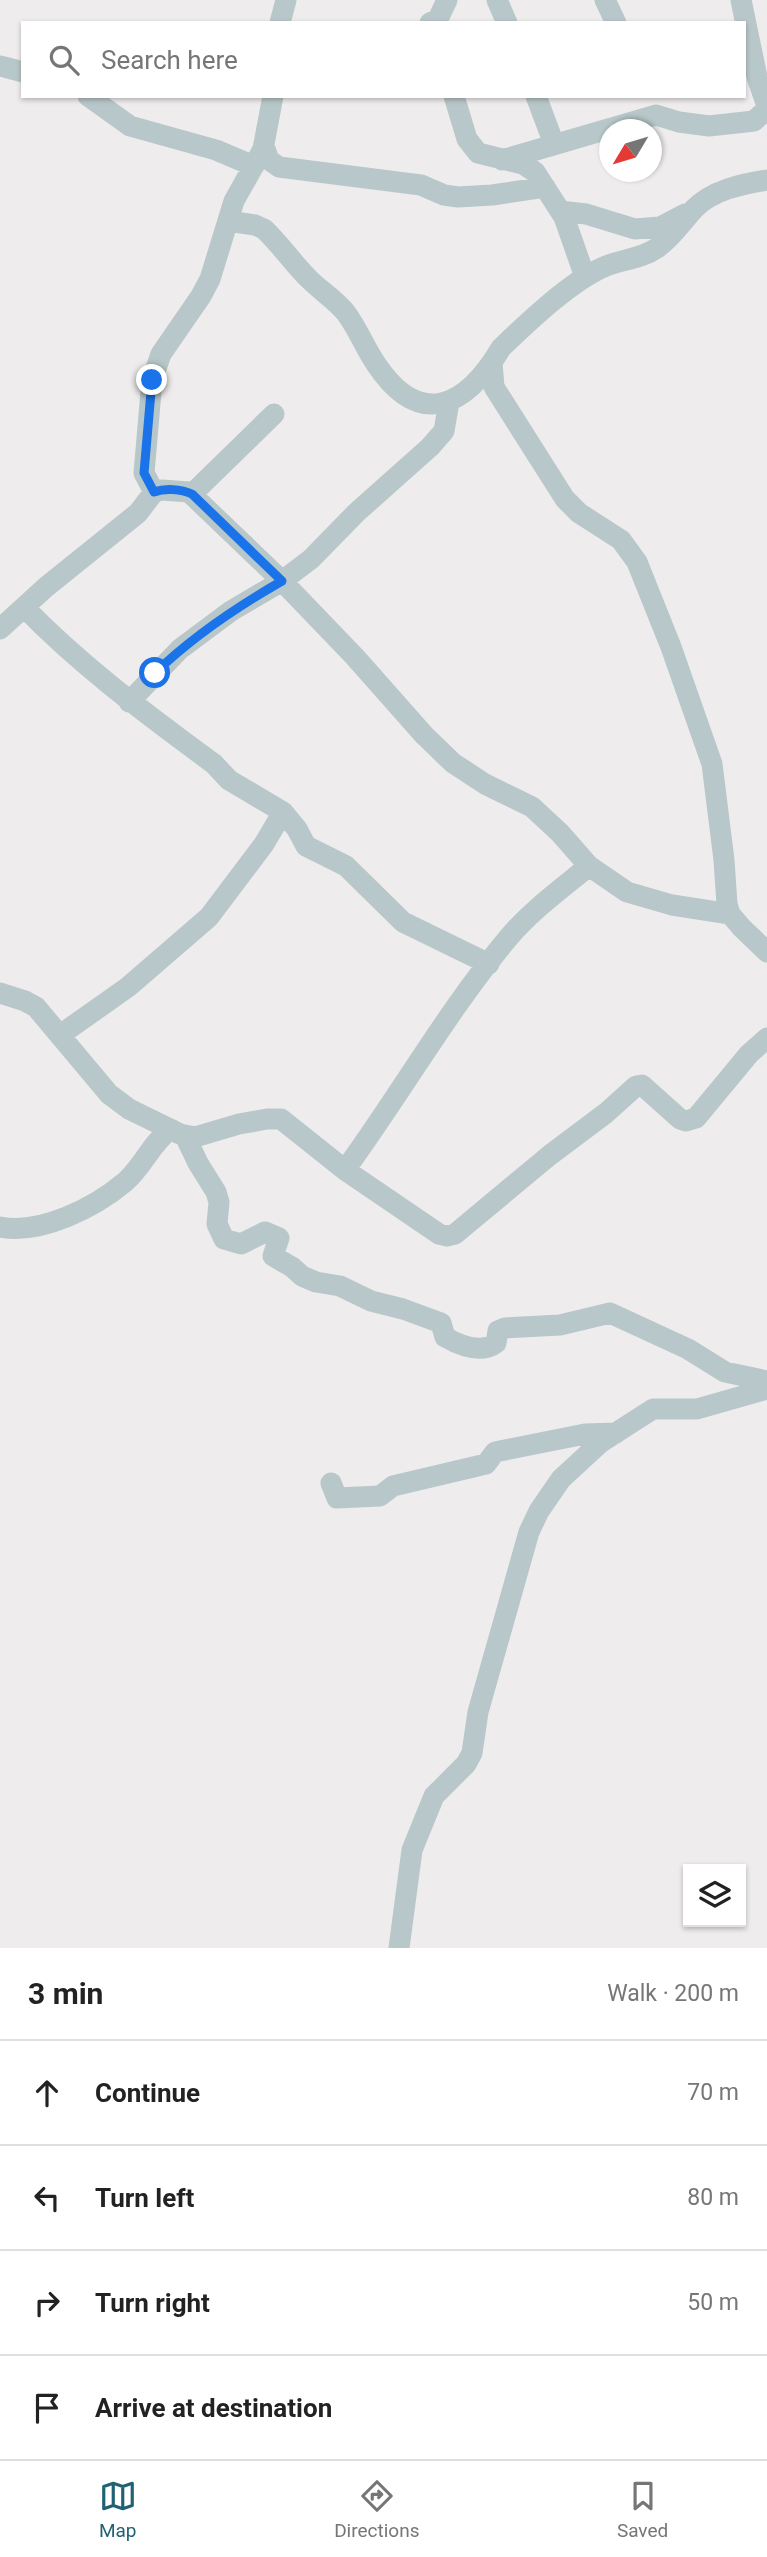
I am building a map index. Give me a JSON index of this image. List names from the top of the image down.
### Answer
{
  "north": "bottom left",
  "page": {
    "search": "Search here",
    "heading": ["3 min", "Walk · 200 m"],
    "list": [
      ["Continue", "70 m"],
      ["Turn left", "80 m"],
      ["Turn right", "50 m"],
      "Arrive at destination"
    ],
    "nav": ["Map", "Directions", "Saved"]
  }
}
